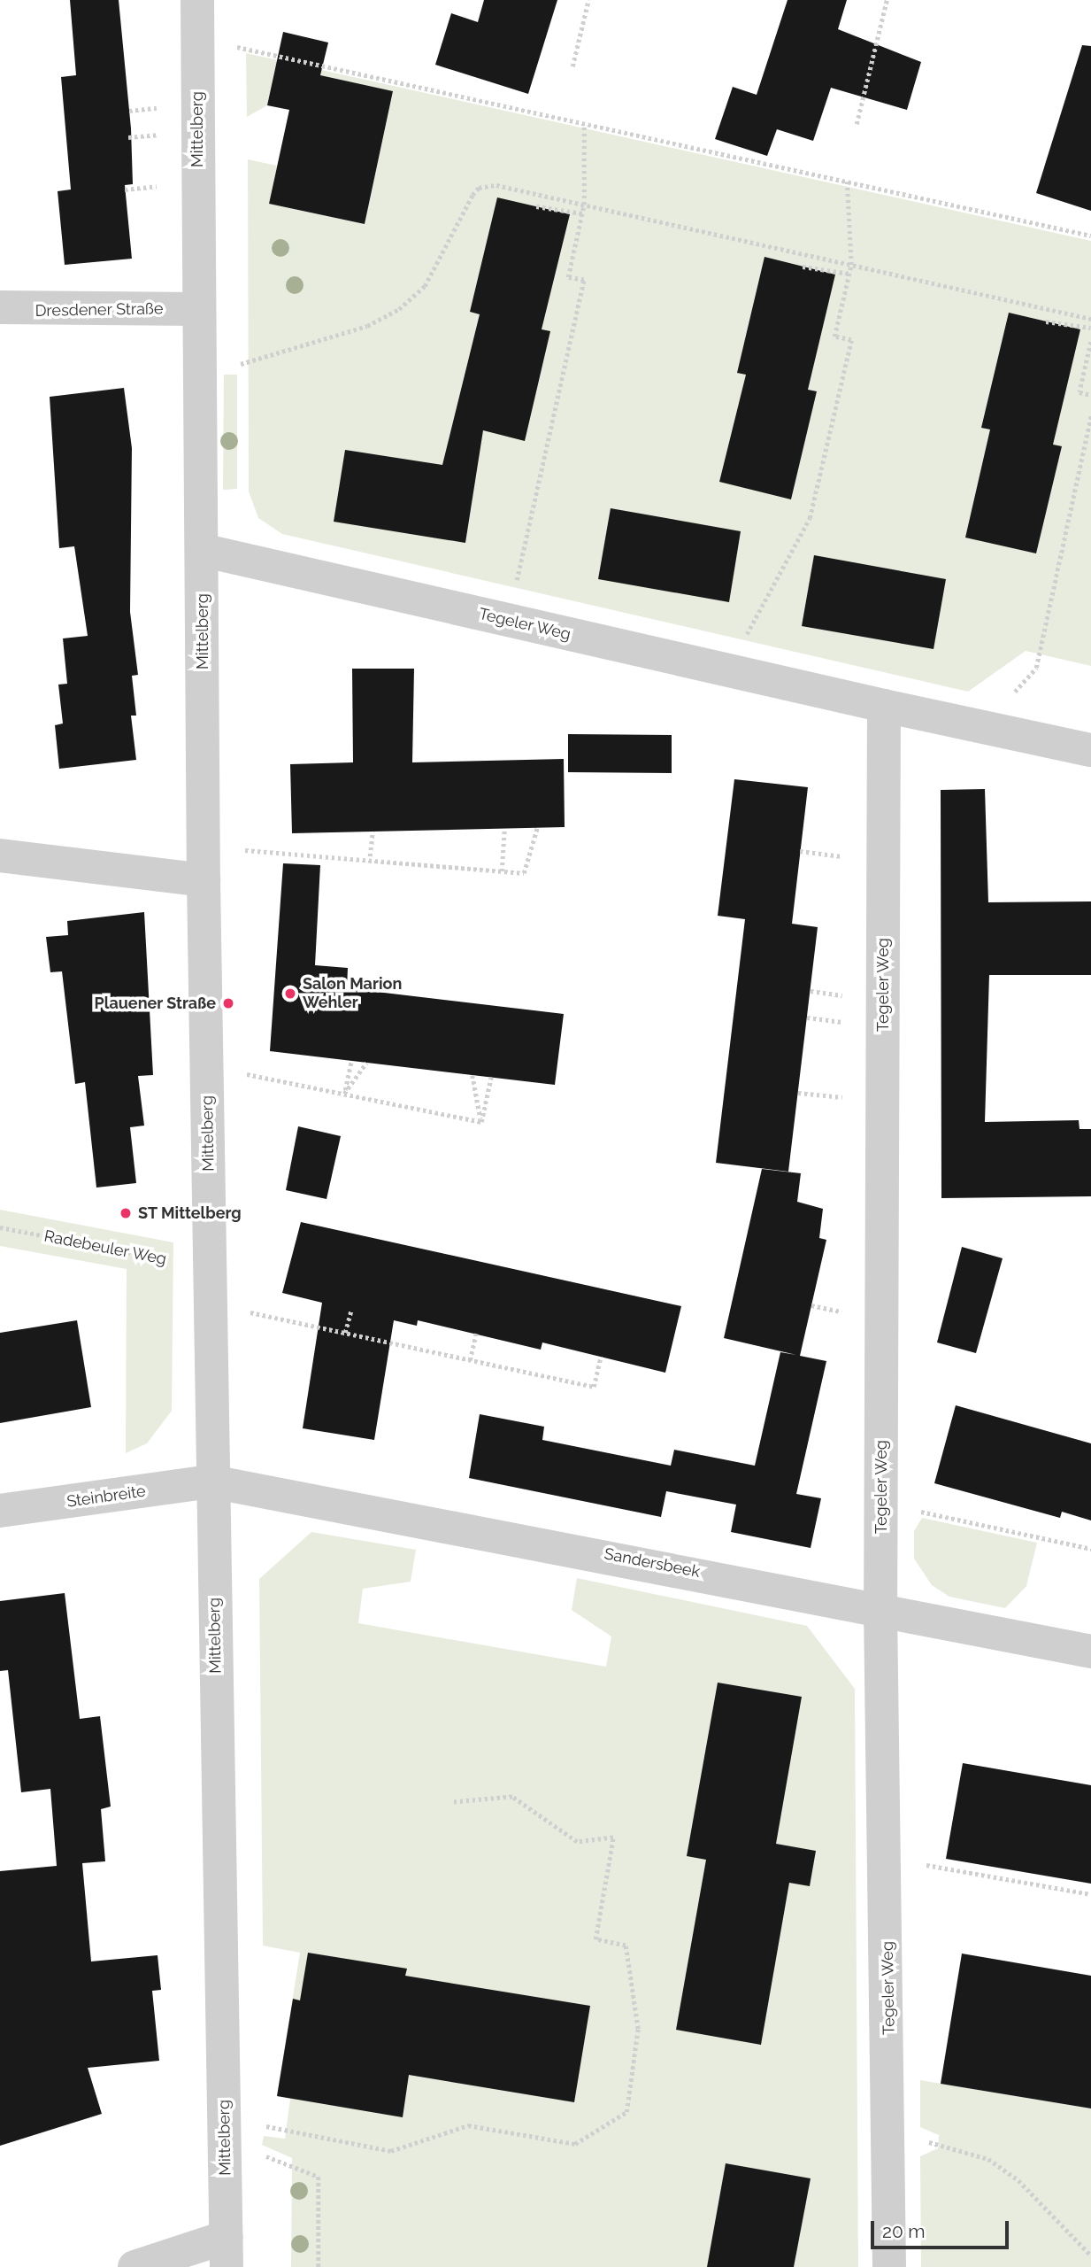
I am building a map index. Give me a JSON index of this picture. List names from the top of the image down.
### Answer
{
  "streets": {
    "street": [
      "Mittelberg",
      "Dresdener Straße",
      "Tegeler Weg",
      "Steinbreite",
      "Sandersbeek"
    ],
    "path": ["Radebeuler Weg"]
  },
  "crossings": [
    ["Mittelberg", "Dresdener Straße"],
    ["Mittelberg", "Tegeler Weg"],
    ["Mittelberg", "Radebeuler Weg"],
    ["Mittelberg", "Steinbreite"],
    ["Mittelberg", "Sandersbeek"],
    ["Tegeler Weg", "Sandersbeek"],
    ["Steinbreite", "Sandersbeek"]
  ],
  "places": ["Salon Marion Wehler", "Plauener Straße", "ST Mittelberg"],
  "scale_bar": "20 m"
}
